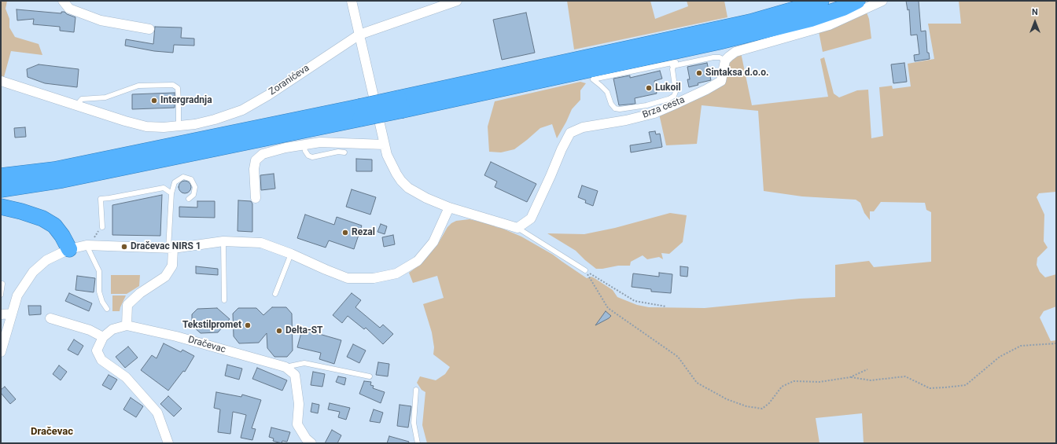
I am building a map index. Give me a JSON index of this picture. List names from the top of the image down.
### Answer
{
  "streets": {
    "street": ["Zoranićeva", "Brza cesta", "Dračevac"]
  },
  "districts": ["Dračevac"],
  "places": [
    "Sintaksa d.o.o.",
    "Lukoil",
    "Intergradnja",
    "Rezal",
    "Dračevac NIRS 1",
    "Tekstilpromet",
    "Delta-ST"
  ],
  "north": "top"
}
